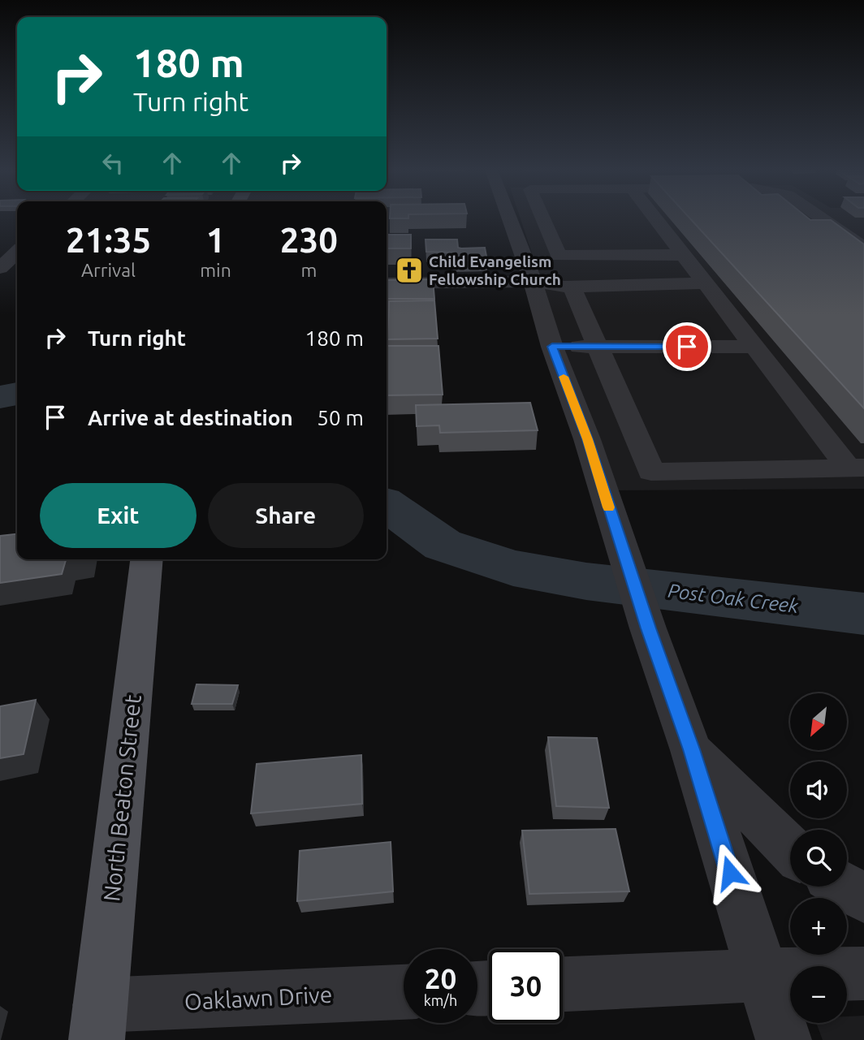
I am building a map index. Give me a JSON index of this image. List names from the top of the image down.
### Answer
{
  "streets": {
    "main road": ["North Beaton Street"],
    "street": ["Oaklawn Drive"]
  },
  "crossings": [
    ["North Beaton Street", "Oaklawn Drive"]
  ],
  "water": ["Post Oak Creek"],
  "places": {
    "church": ["Child Evangelism Fellowship Church"]
  },
  "north": "bottom left",
  "page": {
    "turn": ["180 m", "Turn right"],
    "eta": [
      "21:35",
      "Arrival",
      "1",
      "min",
      "230",
      "m"
    ],
    "list": [
      {
        "name": "Turn right",
        "value": "180 m"
      },
      {
        "name": "Arrive at destination",
        "value": "50 m"
      }
    ],
    "buttons": ["Exit", "Share"],
    "map_buttons": ["+", "−"],
    "speed": "20 km/h",
    "limit": "30"
  }
}
